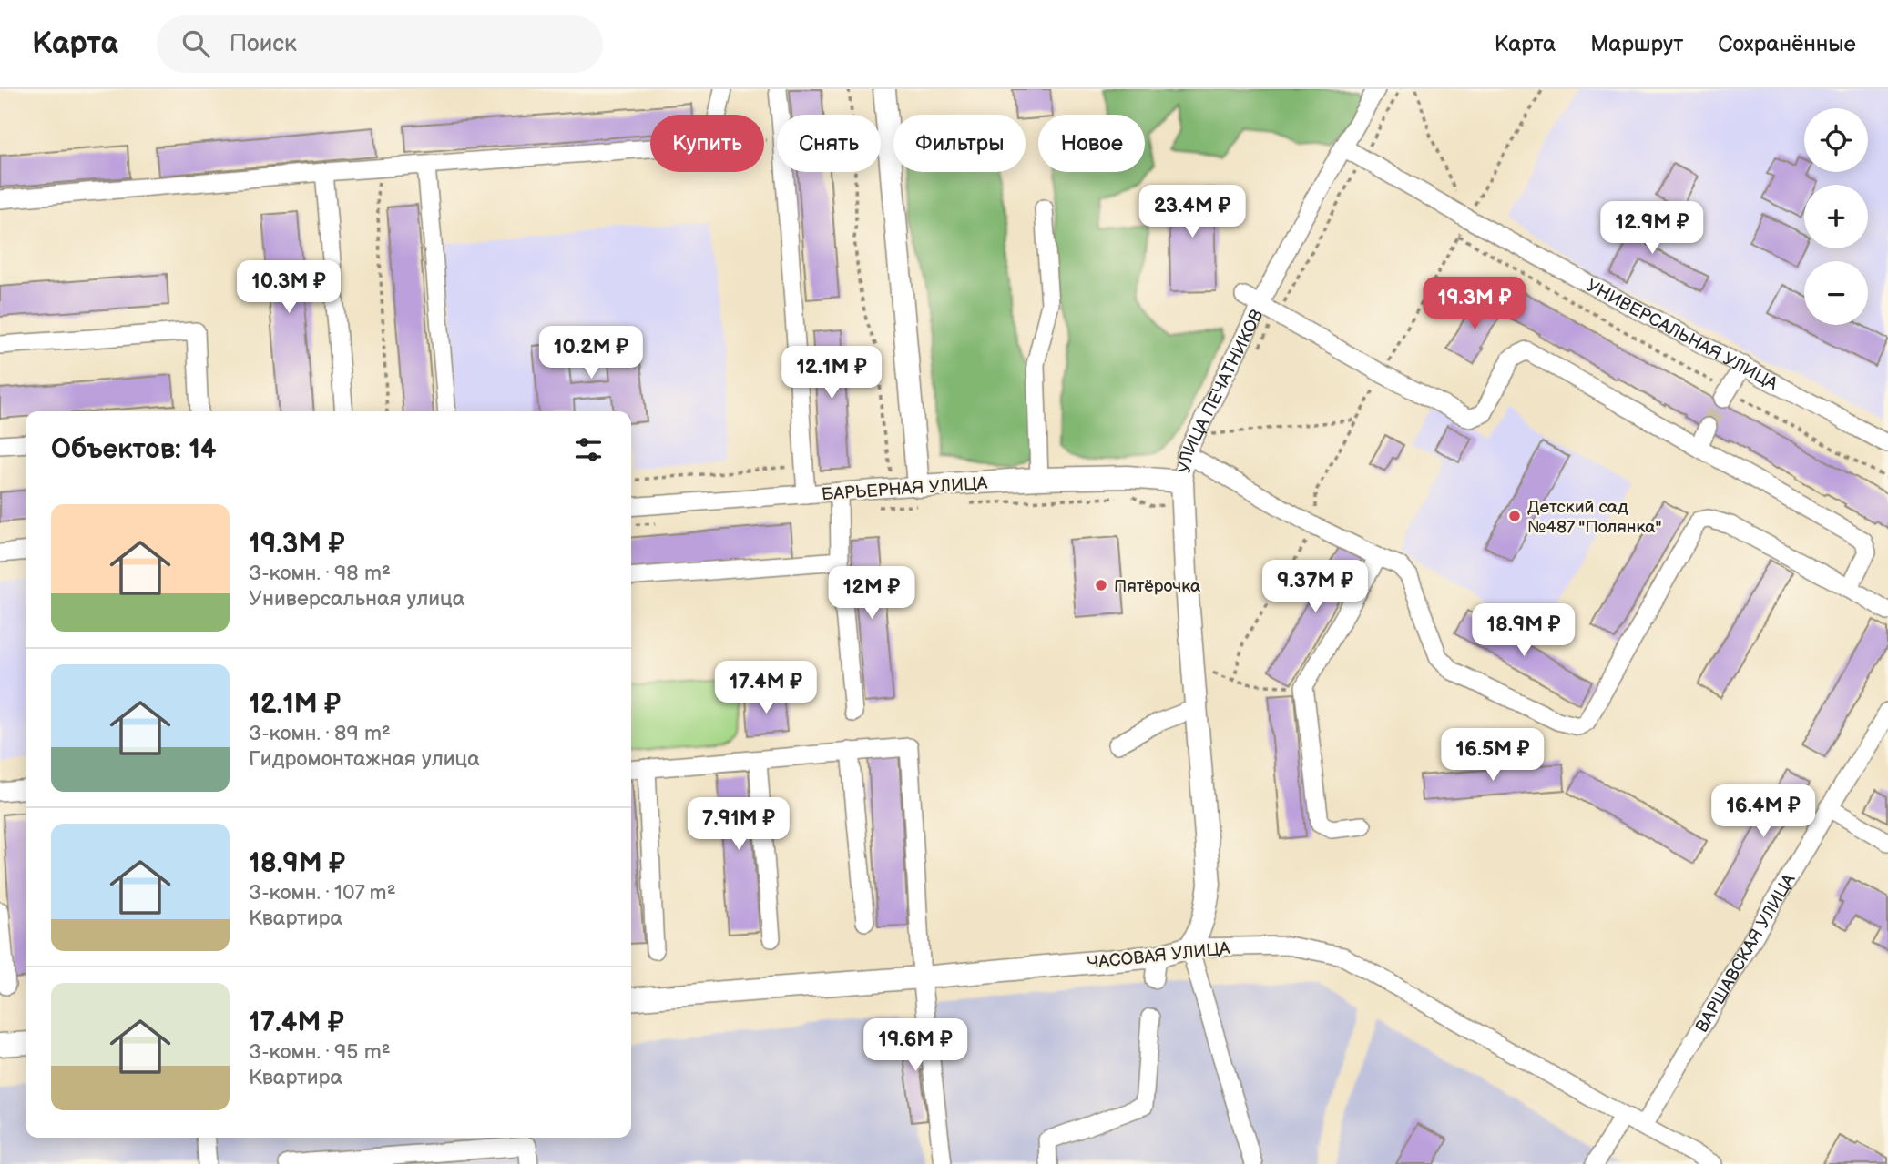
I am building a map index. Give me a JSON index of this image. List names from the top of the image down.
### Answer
{
  "streets": {
    "main road": ["УЛИЦА ПЕЧАТНИКОВ", "БАРЬЕРНАЯ УЛИЦА", "ЧАСОВАЯ УЛИЦА"],
    "street": ["УНИВЕРСАЛЬНАЯ УЛИЦА", "ВАРШАВСКАЯ УЛИЦА"]
  },
  "crossings": [
    ["УНИВЕРСАЛЬНАЯ УЛИЦА", "УЛИЦА ПЕЧАТНИКОВ"],
    ["УЛИЦА ПЕЧАТНИКОВ", "БАРЬЕРНАЯ УЛИЦА"],
    ["УЛИЦА ПЕЧАТНИКОВ", "ЧАСОВАЯ УЛИЦА"],
    ["ВАРШАВСКАЯ УЛИЦА", "ЧАСОВАЯ УЛИЦА"]
  ],
  "places": ["Детский сад №487 \"Полянка\"", "Пятёрочка"],
  "page": {
    "header": "Карта",
    "search": "Поиск",
    "nav": ["Карта", "Маршрут", "Сохранённые"],
    "map_buttons": ["+", "−"],
    "chip": [
      "Купить",
      "Снять",
      "Фильтры",
      "Новое"
    ],
    "price": [
      "23.4M ₽",
      "12.9M ₽",
      "10.3M ₽",
      "19.3M ₽",
      "10.2M ₽",
      "12.1M ₽",
      "9.37M ₽",
      "12M ₽",
      "18.9M ₽",
      "17.4M ₽",
      "16.5M ₽",
      "16.4M ₽",
      "7.91M ₽",
      "19.6M ₽"
    ],
    "heading": "Объектов: 14",
    "list": [
      {
        "name": "19.3M ₽",
        "note": "3-комн. · 98 m² · Универсальная улица"
      },
      {
        "name": "12.1M ₽",
        "note": "3-комн. · 89 m² · Гидромонтажная улица"
      },
      {
        "name": "18.9M ₽",
        "note": "3-комн. · 107 m² · Квартира"
      },
      {
        "name": "17.4M ₽",
        "note": "3-комн. · 95 m² · Квартира"
      }
    ]
  }
}
